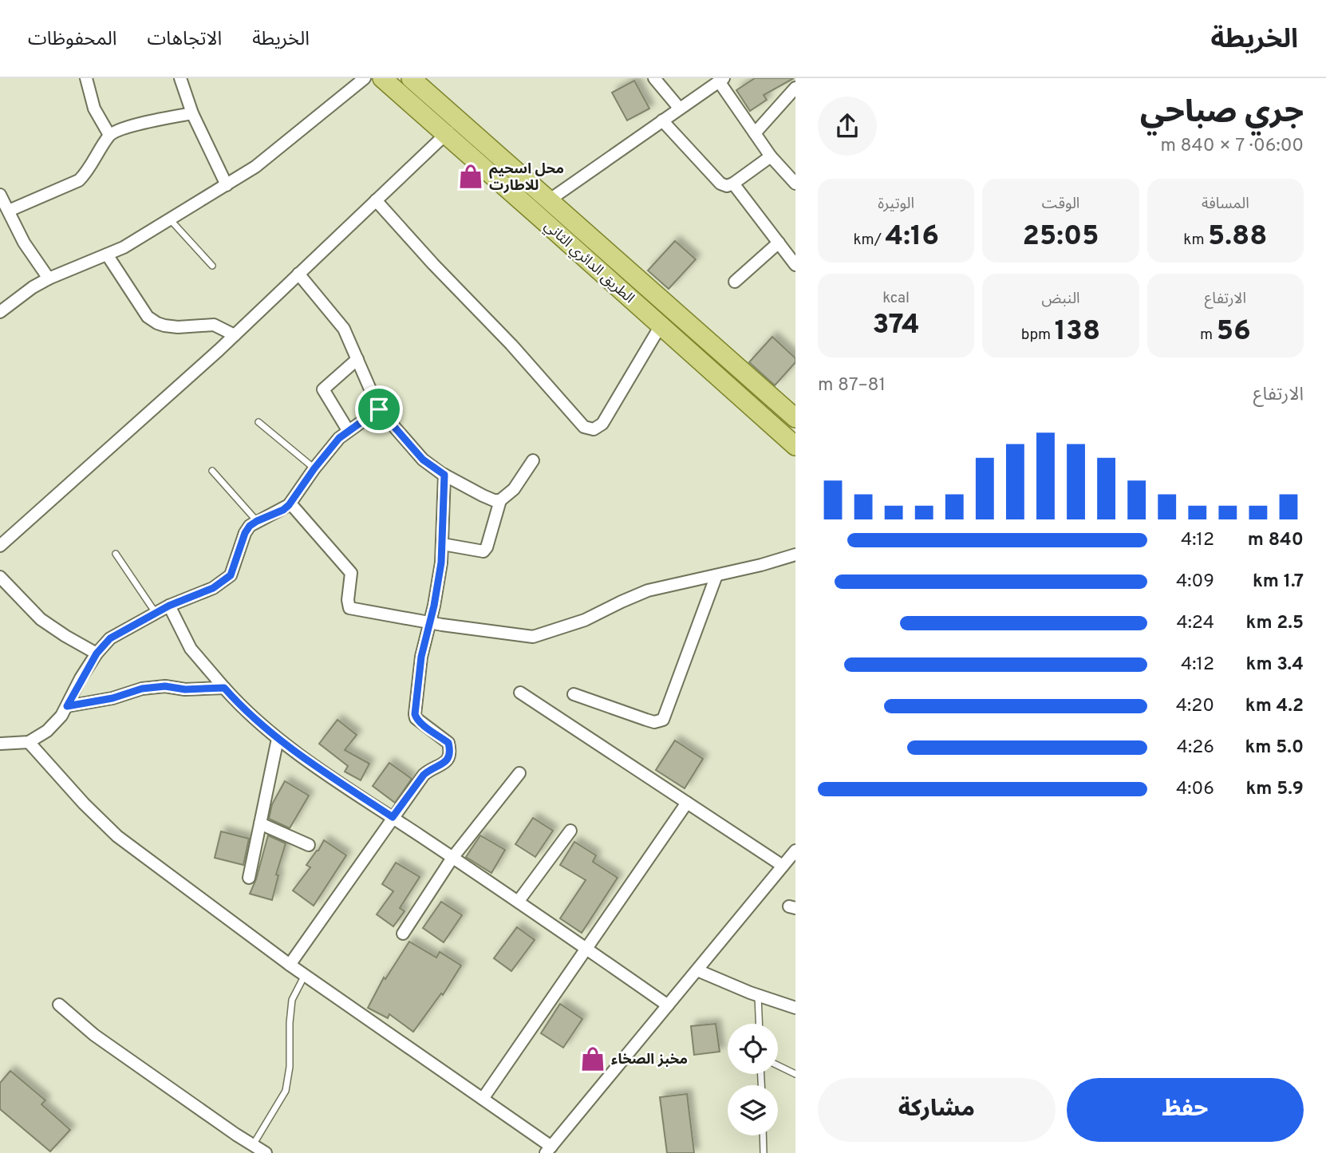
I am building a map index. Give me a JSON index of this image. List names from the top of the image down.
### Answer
{
  "streets": {
    "main road": ["الطريق الدائري الثاني"]
  },
  "places": {
    "shop": ["محل اسحيم للاطارت", "مخبز الصخاء"]
  },
  "page": {
    "header": "الخريطة",
    "nav": ["الخريطة", "الاتجاهات", "المحفوظات"],
    "heading": ["جري صباحي", "06:00 · 7 × 840 m"],
    "stats": [
      ["المسافة", "5.88 km"],
      ["الوقت", "25:05"],
      ["الوتيرة", "4:16 /km"],
      ["الارتفاع", "56 m"],
      ["النبض", "138 bpm"],
      ["kcal", "374"]
    ],
    "chart": ["الارتفاع", "81–87 m"],
    "list": [
      {
        "name": "840 m",
        "note": "4:12"
      },
      {
        "name": "1.7 km",
        "note": "4:09"
      },
      {
        "name": "2.5 km",
        "note": "4:24"
      },
      {
        "name": "3.4 km",
        "note": "4:12"
      },
      {
        "name": "4.2 km",
        "note": "4:20"
      },
      {
        "name": "5.0 km",
        "note": "4:26"
      },
      {
        "name": "5.9 km",
        "note": "4:06"
      }
    ],
    "buttons": ["حفظ", "مشاركة"]
  }
}
